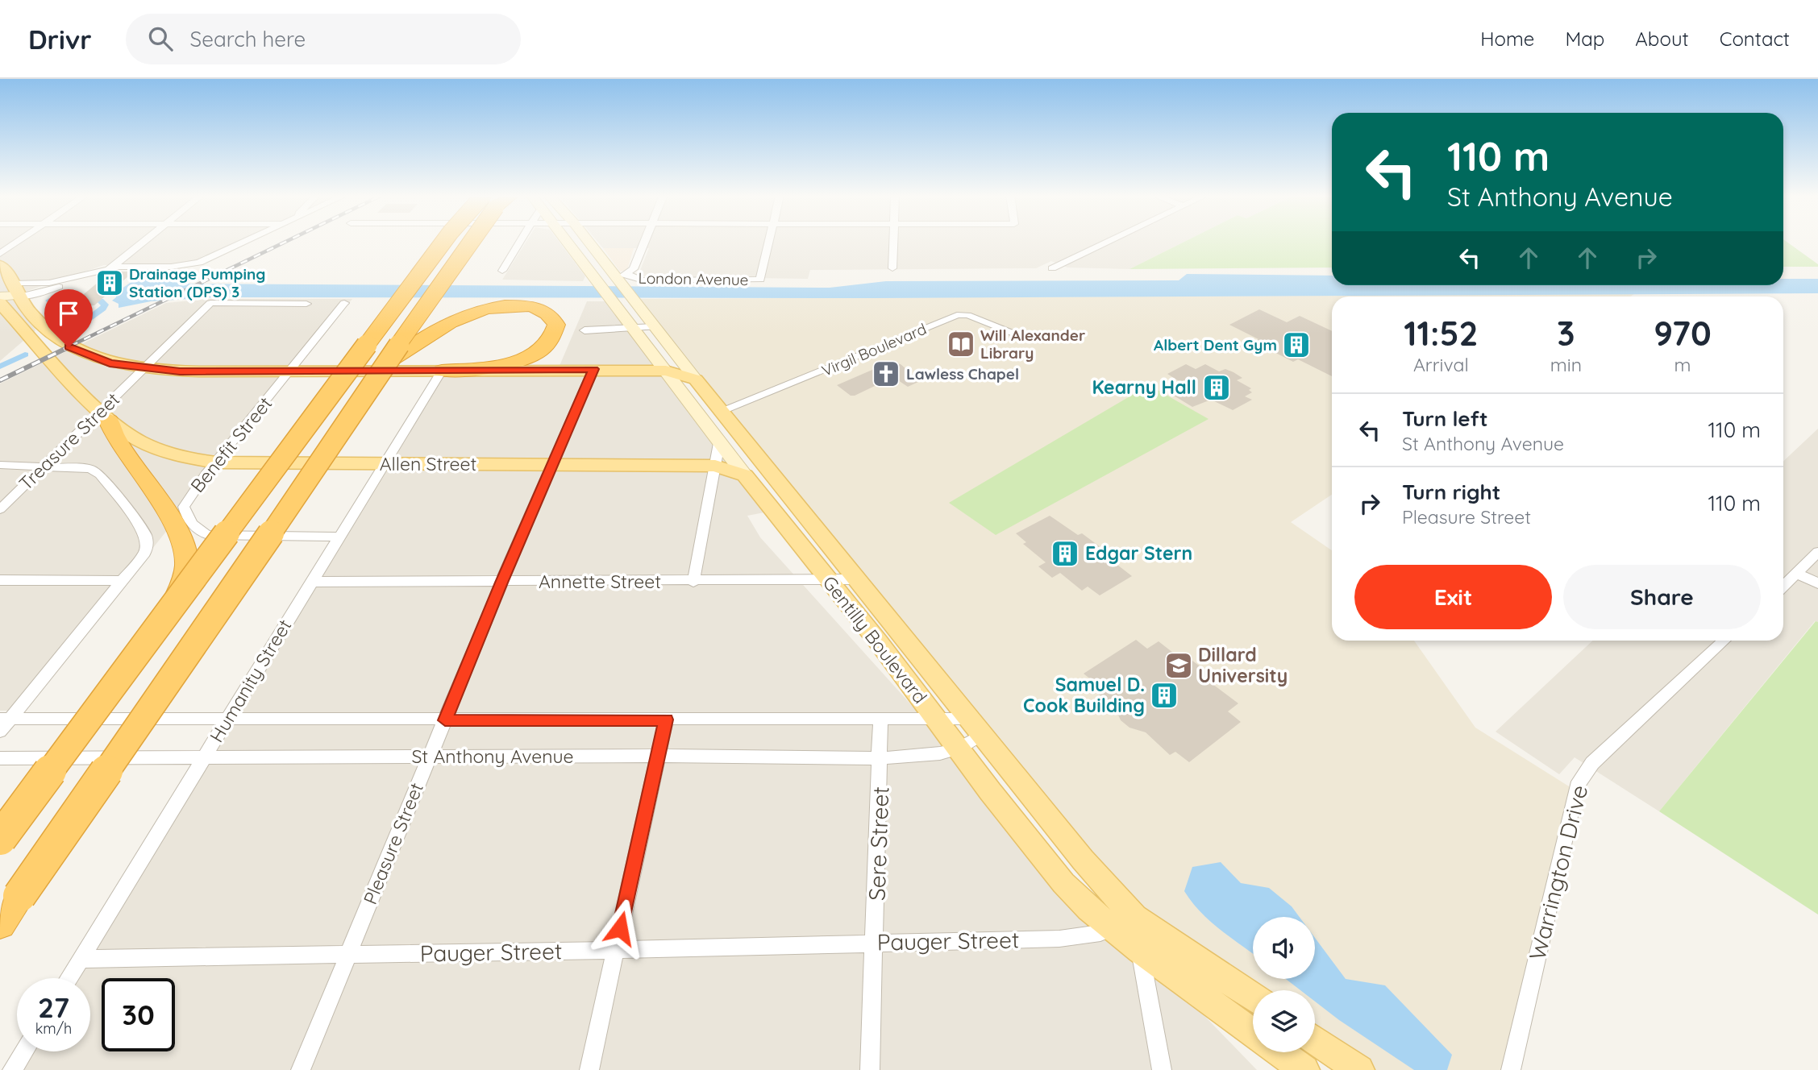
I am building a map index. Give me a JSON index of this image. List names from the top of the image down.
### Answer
{
  "streets": {
    "main road": ["Allen Street", "Gentilly Boulevard"],
    "street": [
      "London Avenue",
      "Virgil Boulevard",
      "Treasure Street",
      "Benefit Street",
      "Annette Street",
      "Humanity Street",
      "St Anthony Avenue",
      "Pleasure Street",
      "Sere Street",
      "Warrington Drive",
      "Pauger Street"
    ]
  },
  "crossings": [
    ["London Avenue", "Gentilly Boulevard"],
    ["Virgil Boulevard", "Gentilly Boulevard"],
    ["Treasure Street", "Allen Street"],
    ["Benefit Street", "Allen Street"],
    ["Benefit Street", "Humanity Street"],
    ["Allen Street", "Gentilly Boulevard"],
    ["Allen Street", "Humanity Street"],
    ["Allen Street", "Pleasure Street"],
    ["Annette Street", "Gentilly Boulevard"],
    ["Annette Street", "Humanity Street"],
    ["Annette Street", "Pleasure Street"],
    ["Gentilly Boulevard", "St Anthony Avenue"],
    ["Gentilly Boulevard", "Pauger Street"],
    ["Humanity Street", "St Anthony Avenue"],
    ["Humanity Street", "Pauger Street"],
    ["St Anthony Avenue", "Pleasure Street"],
    ["St Anthony Avenue", "Sere Street"],
    ["Pleasure Street", "Pauger Street"],
    ["Sere Street", "Pauger Street"]
  ],
  "places": {
    "building": [
      "Drainage Pumping Station (DPS) 3",
      "Albert Dent Gym",
      "Kearny Hall",
      "Edgar Stern",
      "Samuel D. Cook Building"
    ],
    "library": ["Will Alexander Library"],
    "church": ["Lawless Chapel"],
    "school or university": ["Dillard University"]
  },
  "page": {
    "header": "Drivr",
    "search": "Search here",
    "nav": [
      "Home",
      "Map",
      "About",
      "Contact"
    ],
    "turn": ["110 m", "St Anthony Avenue"],
    "eta": [
      "11:52",
      "Arrival",
      "3",
      "min",
      "970",
      "m"
    ],
    "list": [
      {
        "name": "Turn left",
        "note": "St Anthony Avenue",
        "value": "110 m"
      },
      {
        "name": "Turn right",
        "note": "Pleasure Street",
        "value": "110 m"
      }
    ],
    "buttons": ["Exit", "Share"],
    "speed": "27 km/h",
    "limit": "30"
  }
}
